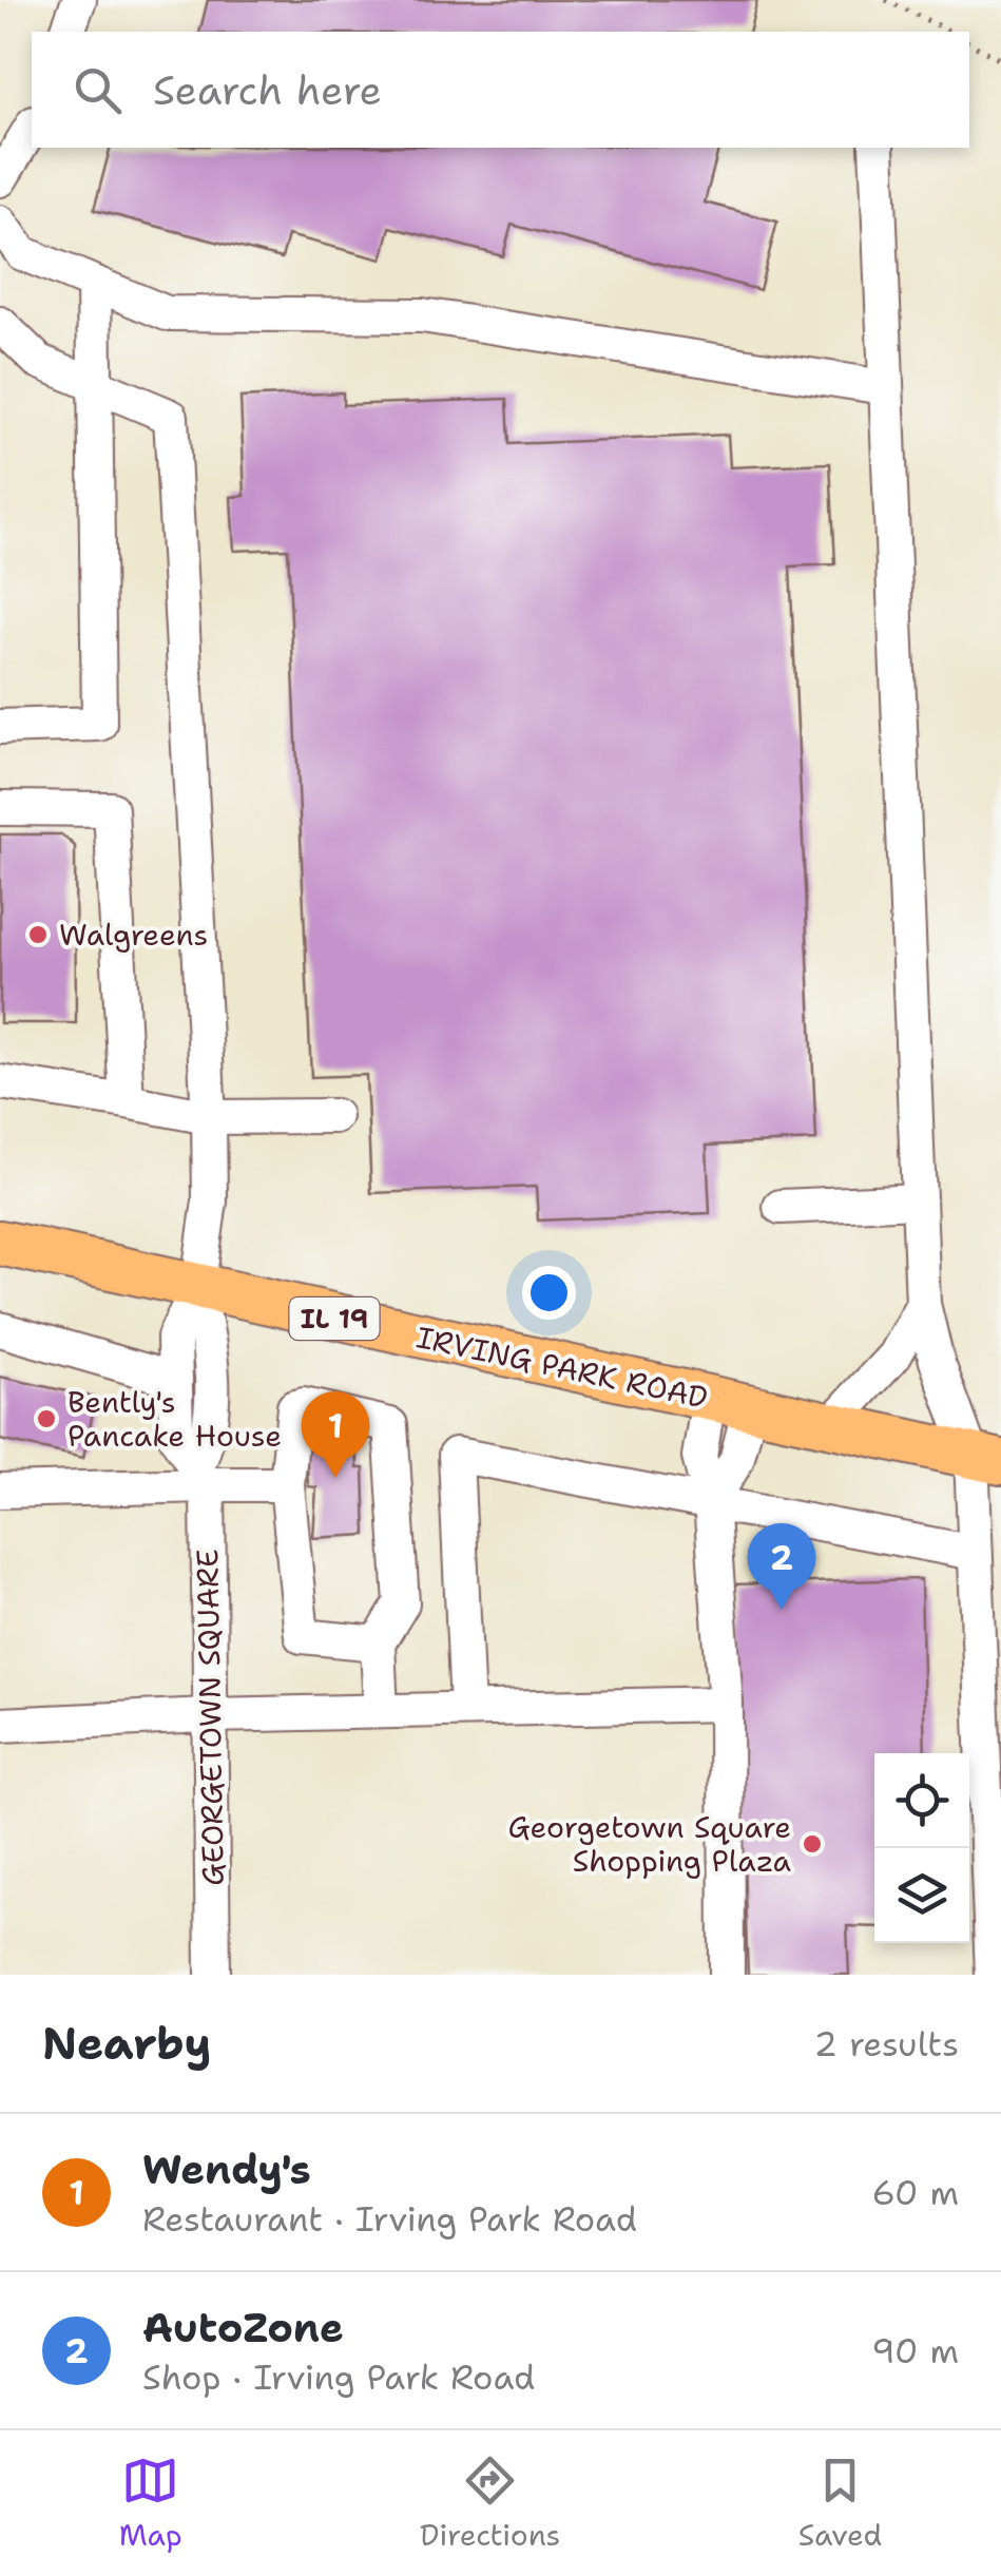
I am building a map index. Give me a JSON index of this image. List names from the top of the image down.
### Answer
{
  "streets": {
    "main road": ["IL 19", "IRVING PARK ROAD"],
    "street": ["GEORGETOWN SQUARE"]
  },
  "crossings": [
    ["IRVING PARK ROAD", "GEORGETOWN SQUARE"]
  ],
  "places": ["Walgreens", "Bently's Pancake House", "Georgetown Square Shopping Plaza"],
  "page": {
    "search": "Search here",
    "pins": ["1", "2"],
    "heading": ["Nearby", "2 results"],
    "list": [
      {
        "mark": "1",
        "name": "Wendy's",
        "note": "Restaurant · Irving Park Road",
        "value": "60 m"
      },
      {
        "mark": "2",
        "name": "AutoZone",
        "note": "Shop · Irving Park Road",
        "value": "90 m"
      }
    ],
    "nav": ["Map", "Directions", "Saved"]
  }
}
